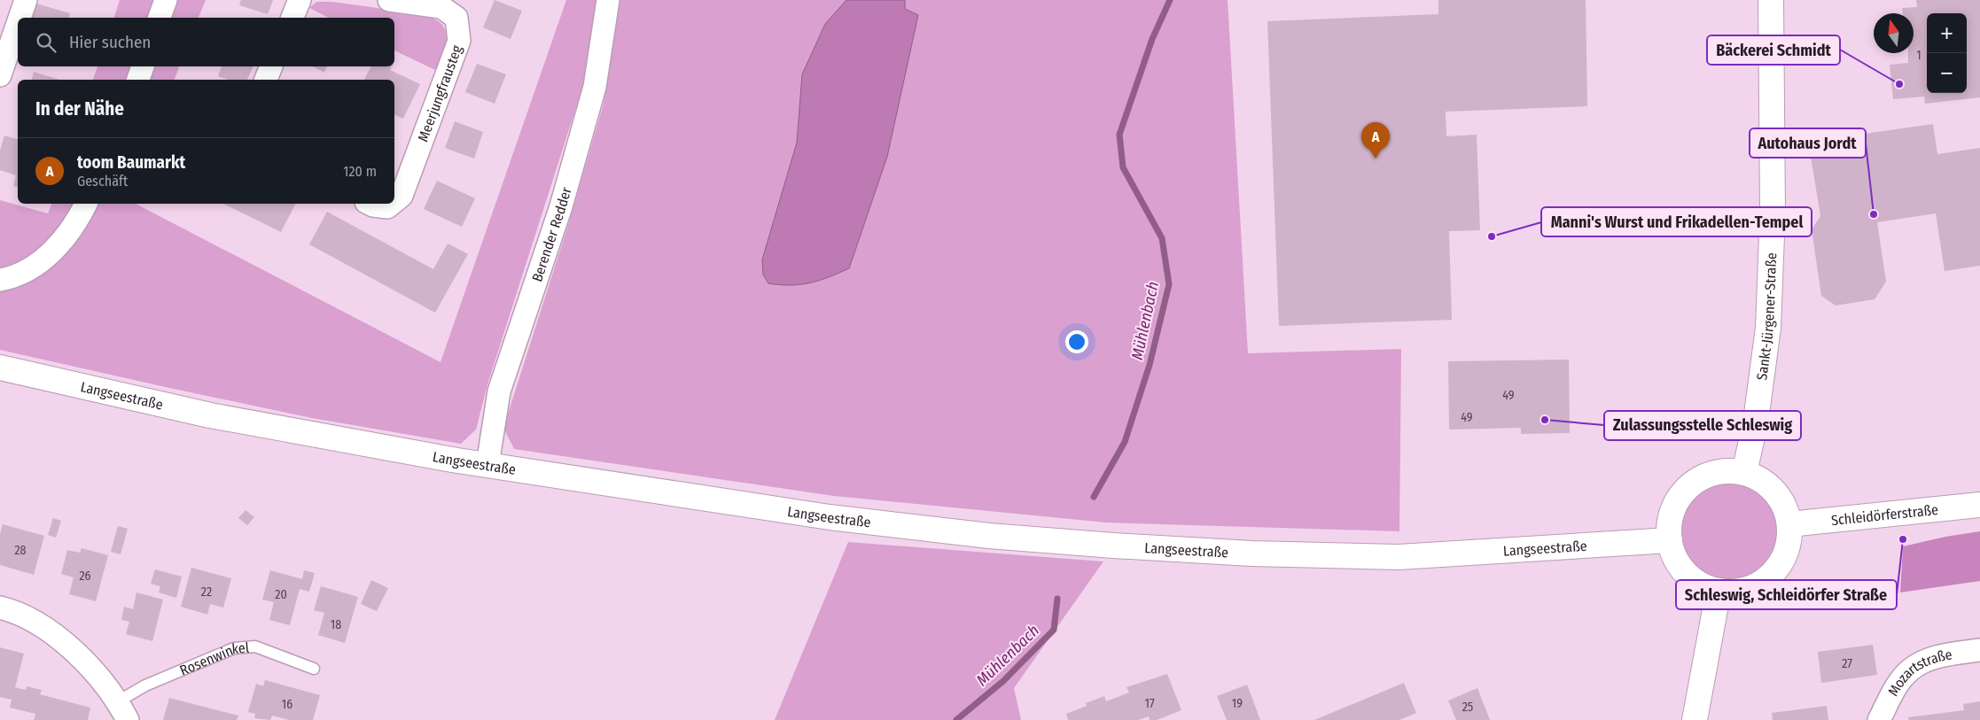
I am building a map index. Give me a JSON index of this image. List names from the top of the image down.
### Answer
{
  "streets": {
    "street": [
      "Meerjungfrausteg",
      "Berender Redder",
      "Sankt-Jürgener-Straße",
      "Langseestraße",
      "Schleidörferstraße",
      "Rosenwinkel",
      "Mozartstraße"
    ]
  },
  "crossings": [
    ["Berender Redder", "Langseestraße"],
    ["Sankt-Jürgener-Straße", "Langseestraße"],
    ["Sankt-Jürgener-Straße", "Schleidörferstraße"],
    ["Langseestraße", "Schleidörferstraße"]
  ],
  "water": ["Mühlenbach"],
  "places": [
    "Bäckerei Schmidt",
    "Autohaus Jordt",
    "Manni's Wurst und Frikadellen-Tempel",
    "Zulassungsstelle Schleswig",
    "Schleswig, Schleidörfer Straße"
  ],
  "house_numbers": [
    "1",
    "49",
    "49",
    "28",
    "26",
    "22",
    "20",
    "18",
    "27",
    "17",
    "19",
    "16",
    "25"
  ],
  "north": "top",
  "page": {
    "map_buttons": ["+", "−"],
    "search": "Hier suchen",
    "heading": "In der Nähe",
    "pins": "A",
    "list": [
      {
        "mark": "A",
        "name": "toom Baumarkt",
        "note": "Geschäft",
        "value": "120 m"
      }
    ]
  }
}
